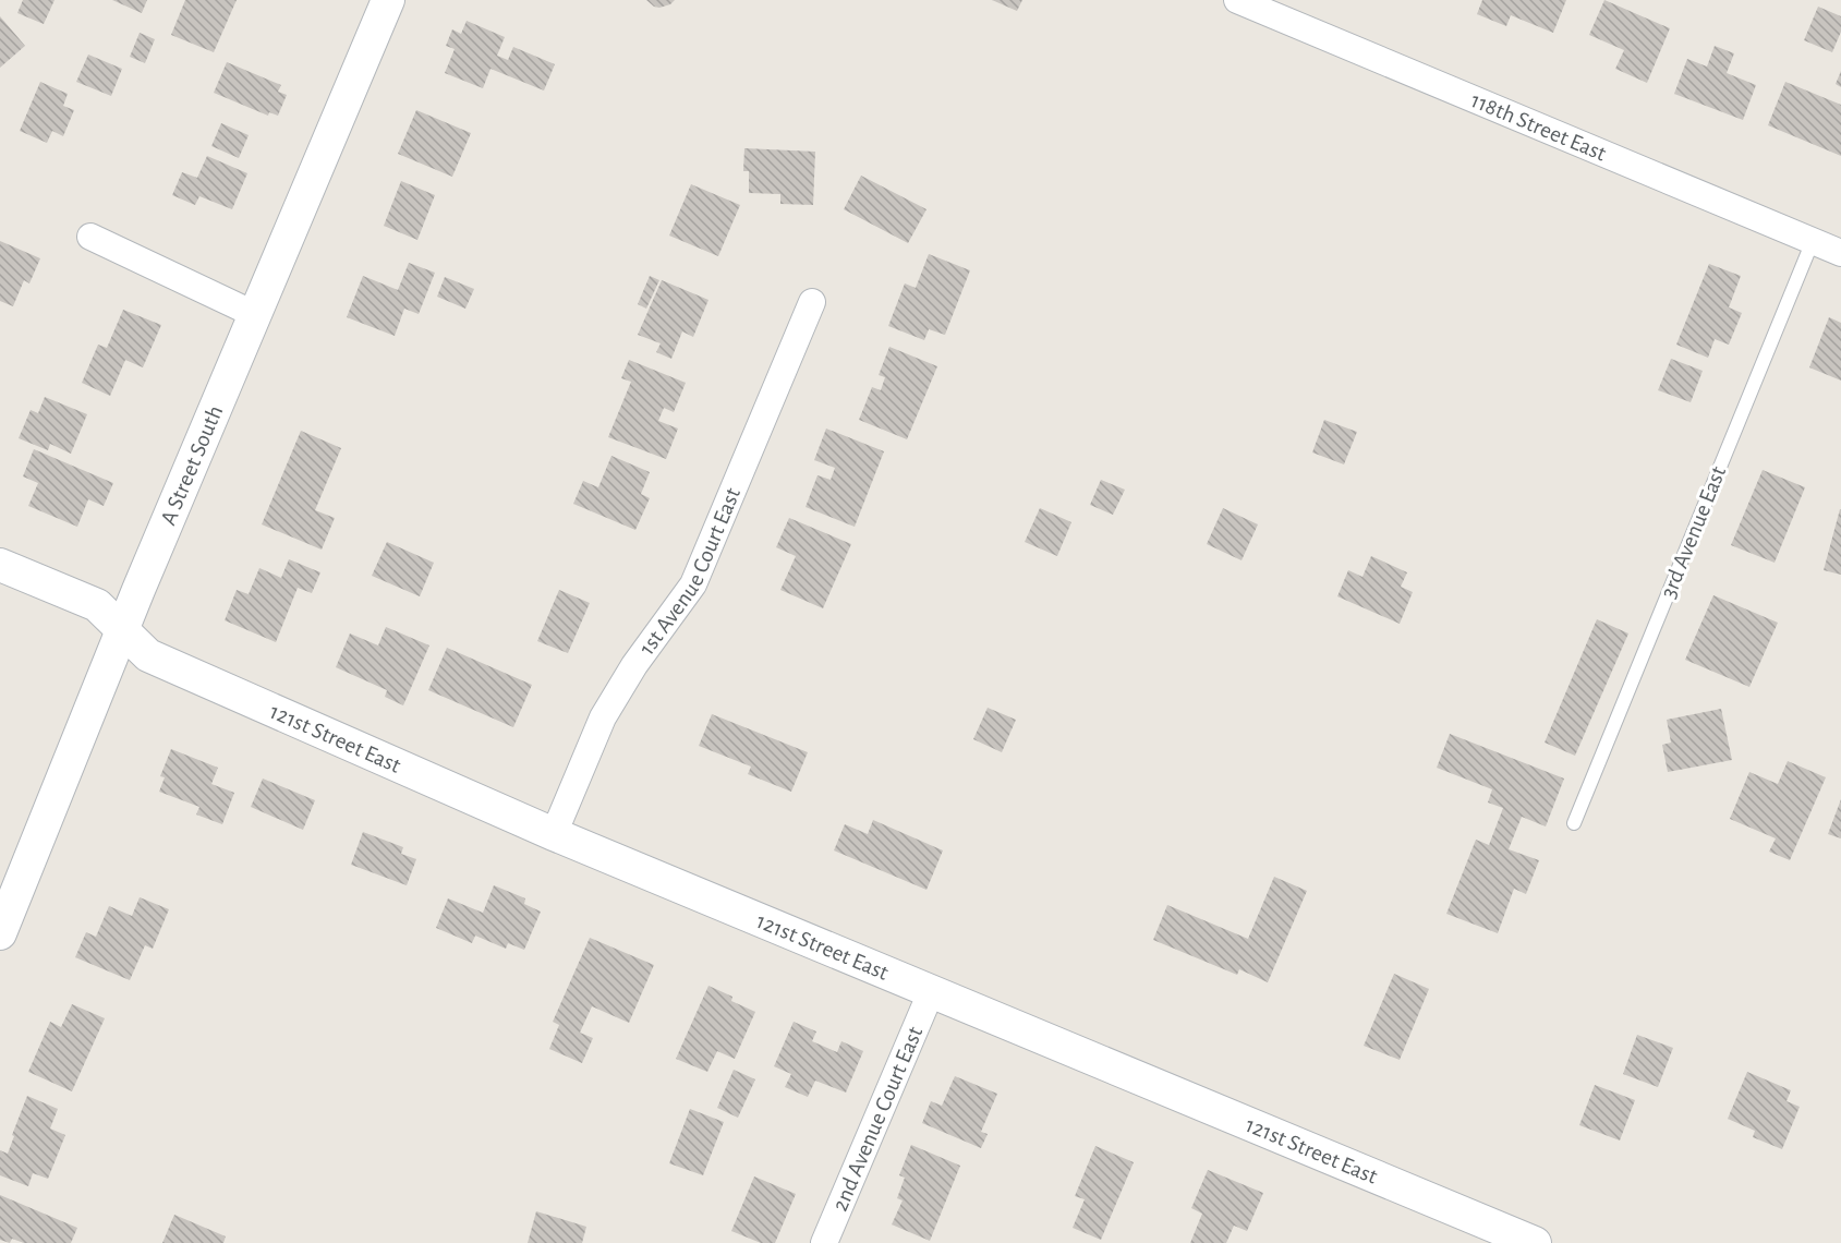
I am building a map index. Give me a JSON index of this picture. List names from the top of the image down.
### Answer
{
  "streets": {
    "street": [
      "118th Street East",
      "A Street South",
      "1st Avenue Court East",
      "121st Street East",
      "2nd Avenue Court East"
    ],
    "lane": ["3rd Avenue East"]
  },
  "crossings": [
    ["118th Street East", "3rd Avenue East"],
    ["A Street South", "121st Street East"],
    ["1st Avenue Court East", "121st Street East"],
    ["121st Street East", "2nd Avenue Court East"]
  ]
}
